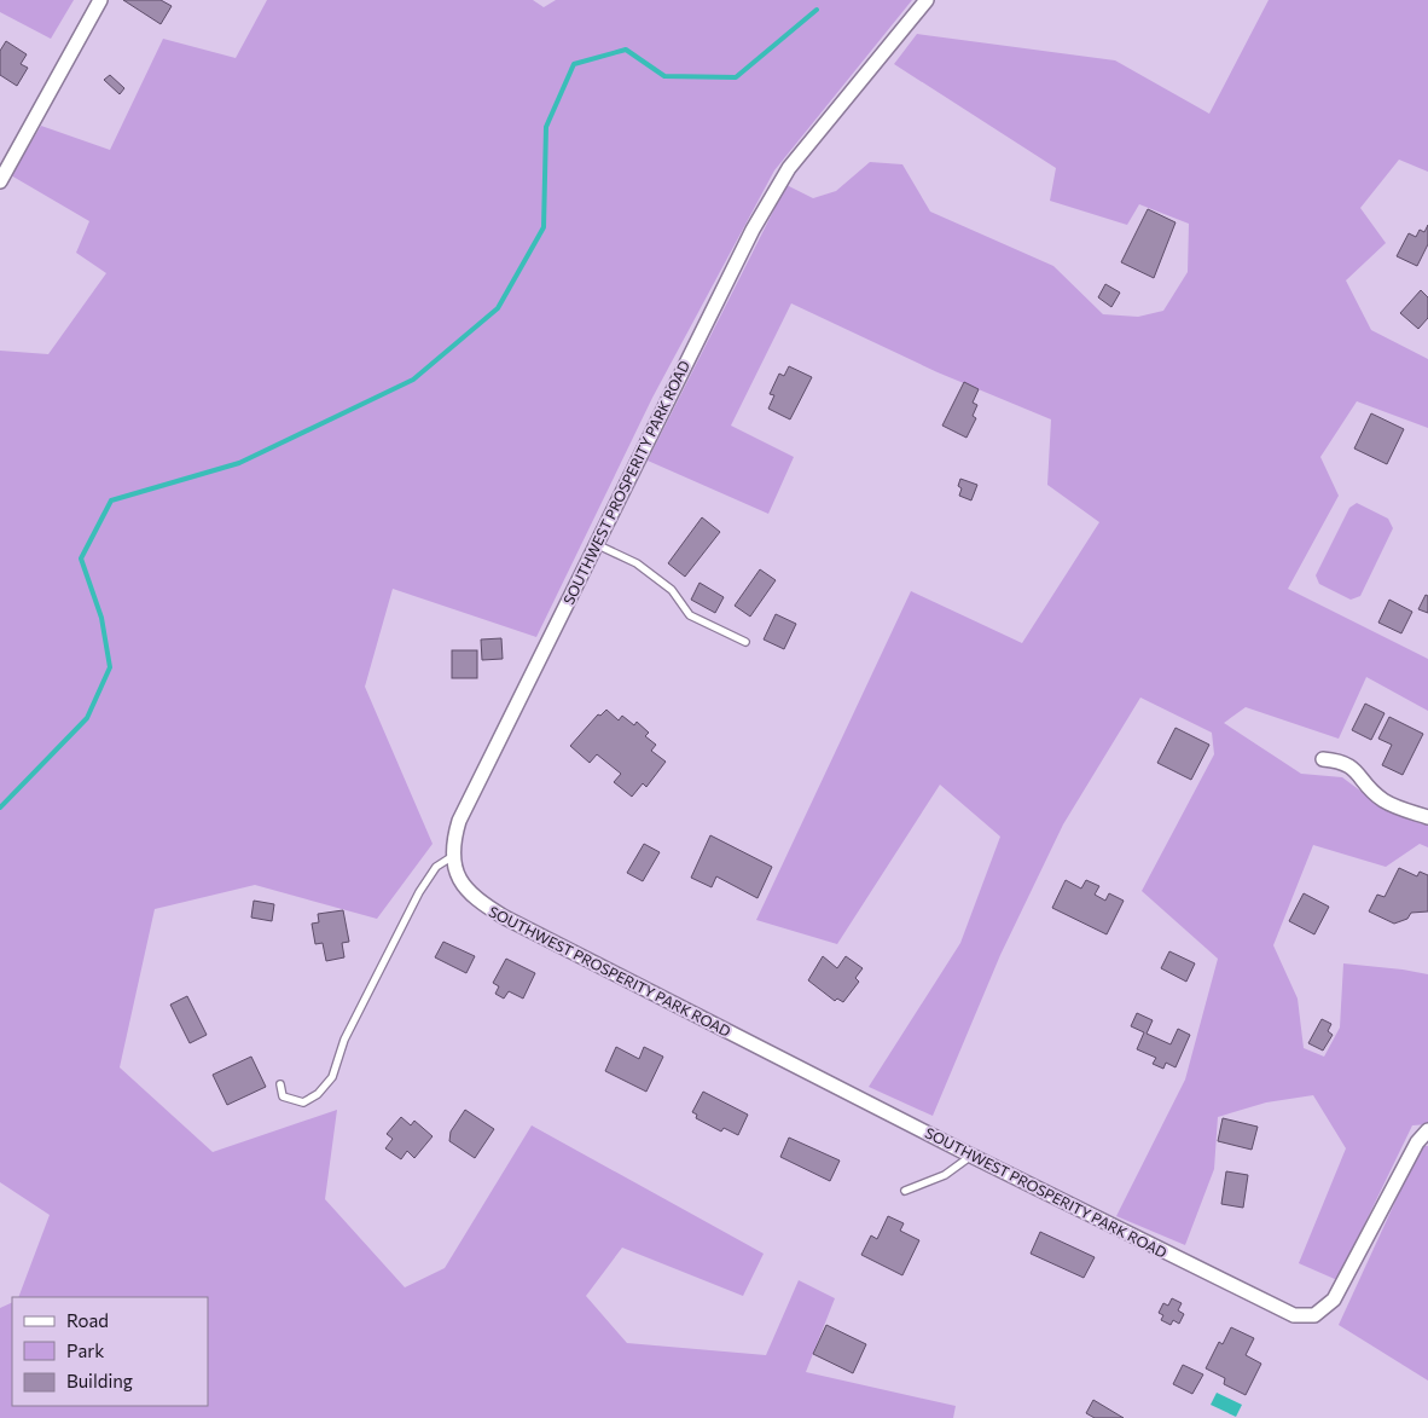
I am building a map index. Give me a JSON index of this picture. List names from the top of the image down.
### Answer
{
  "streets": {
    "street": ["SOUTHWEST PROSPERITY PARK ROAD"]
  },
  "legend": ["Road", "Park", "Building"]
}
